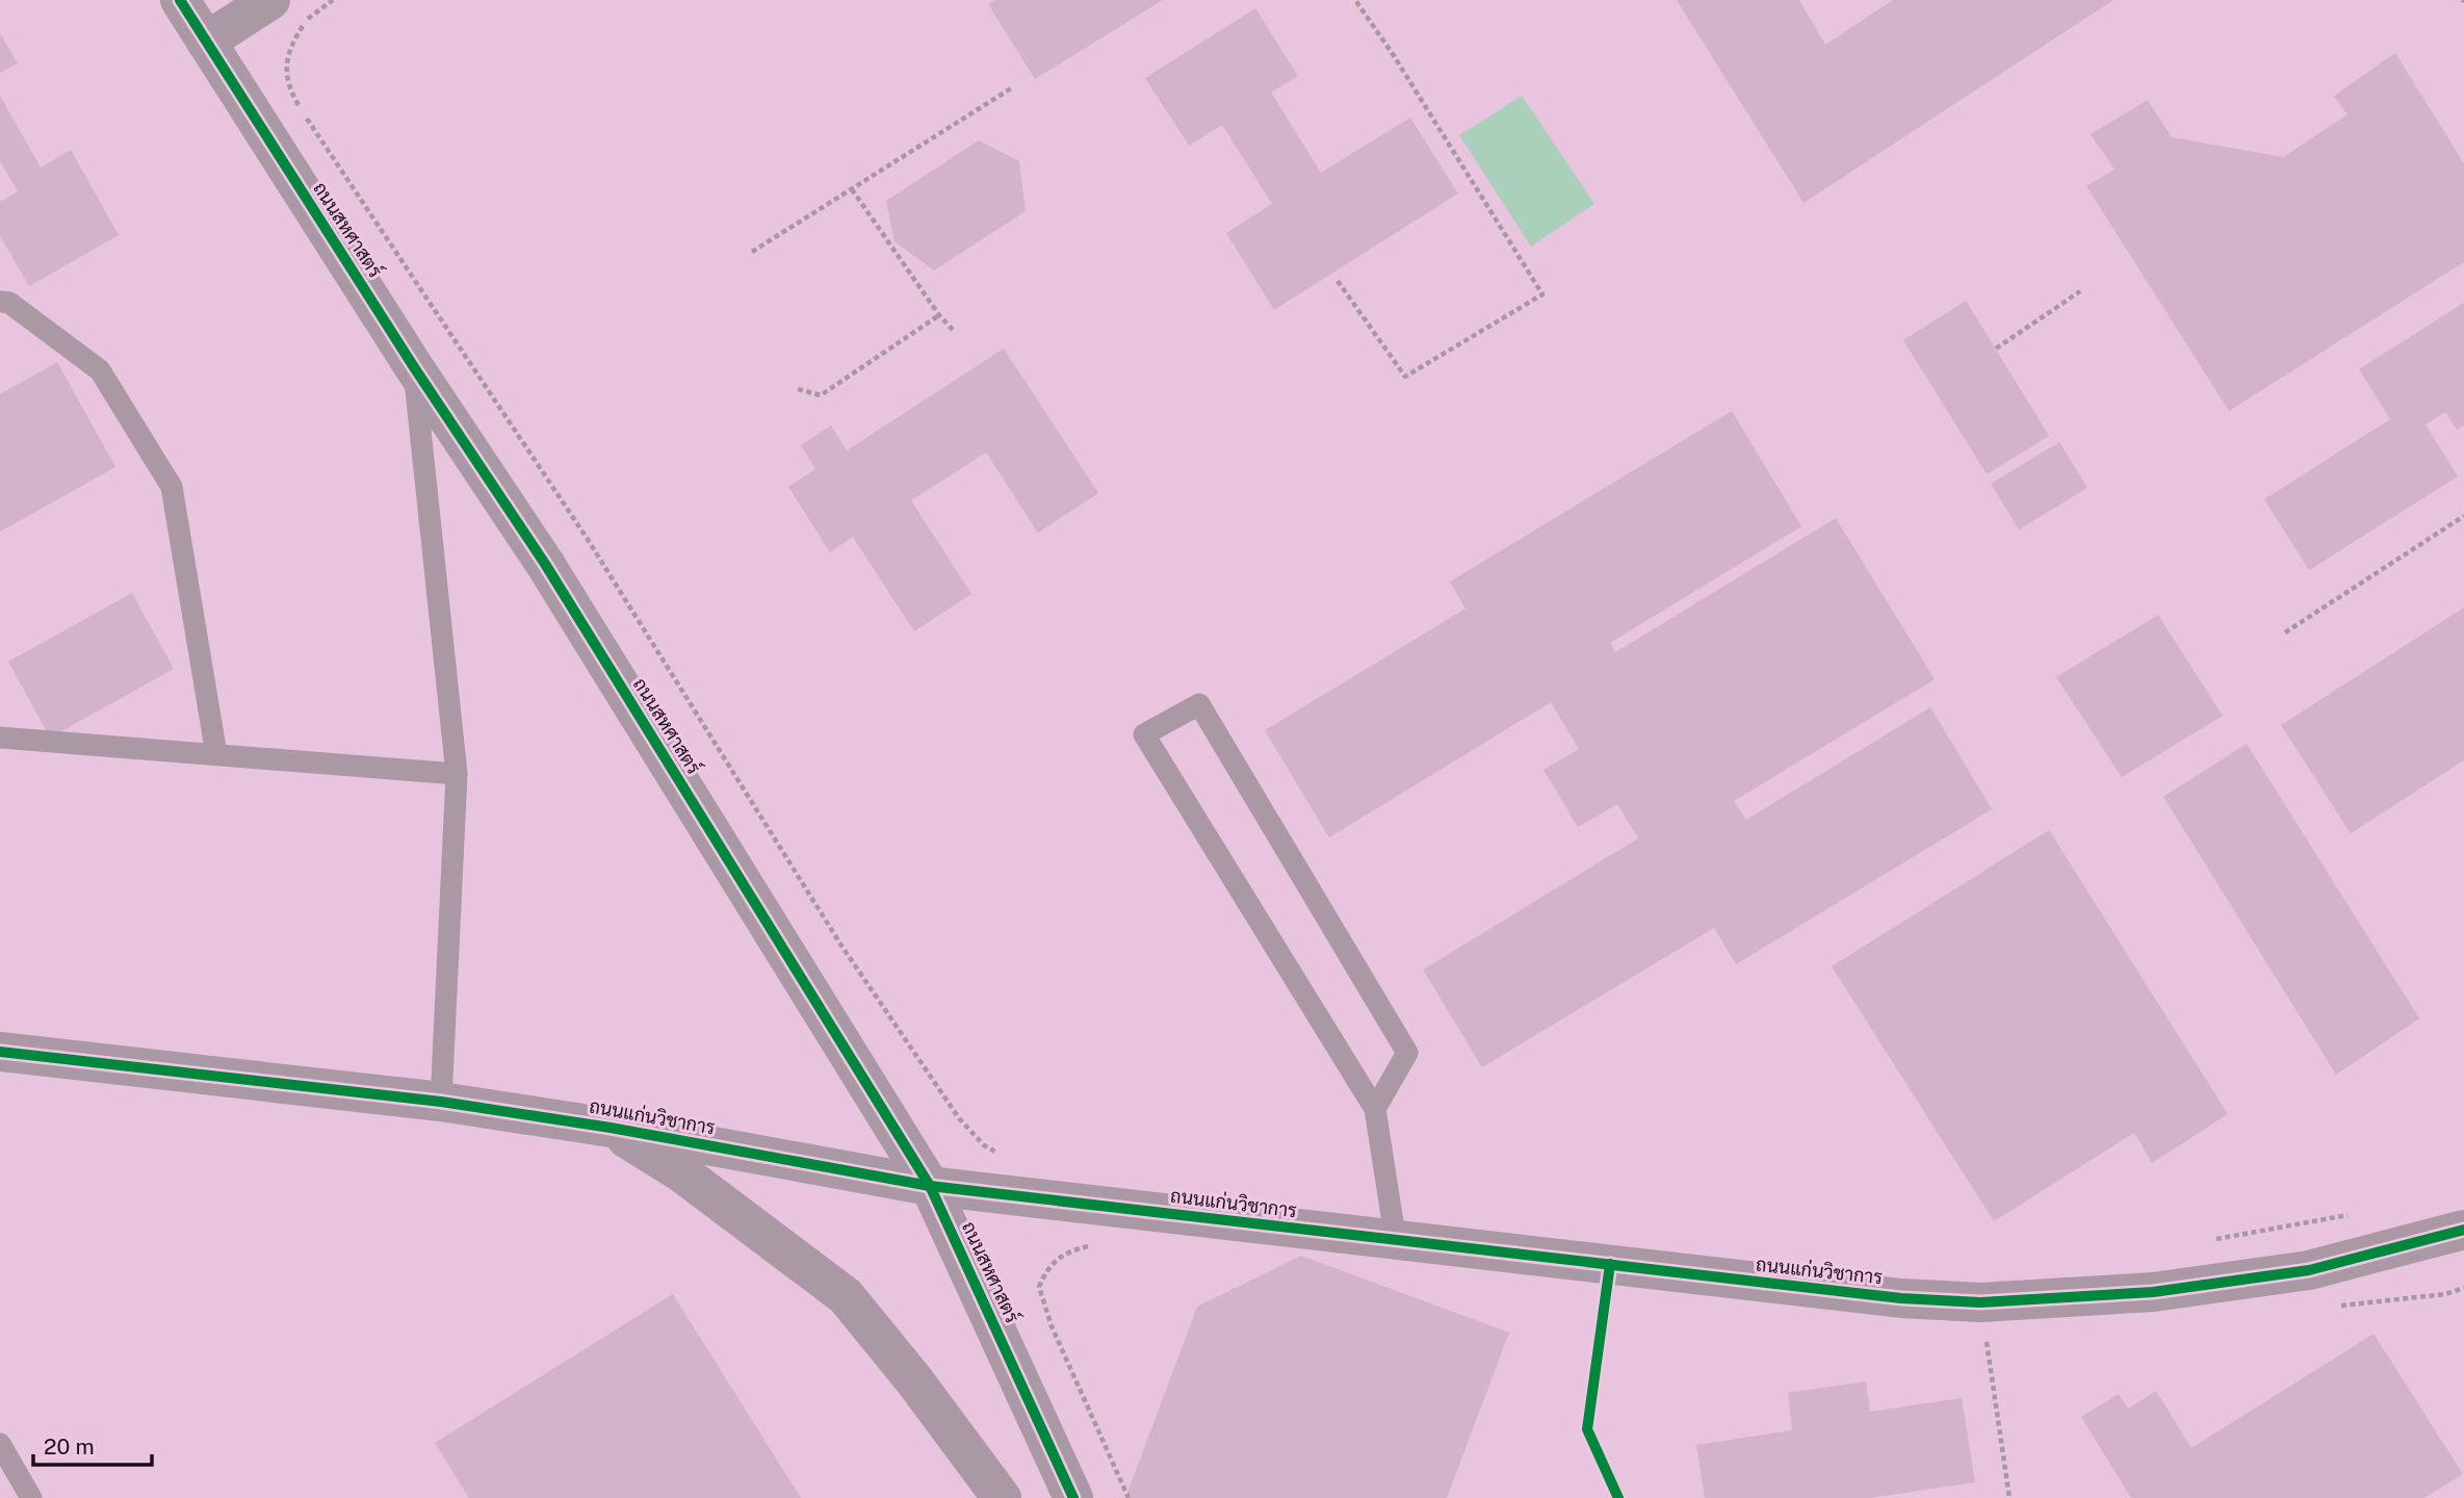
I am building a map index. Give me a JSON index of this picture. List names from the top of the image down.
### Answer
{
  "streets": {
    "street": ["ถนนสหศาสตร์", "ถนนแก่นวิชาการ"]
  },
  "crossings": [
    ["ถนนสหศาสตร์", "ถนนแก่นวิชาการ"]
  ],
  "scale_bar": "20 m"
}
